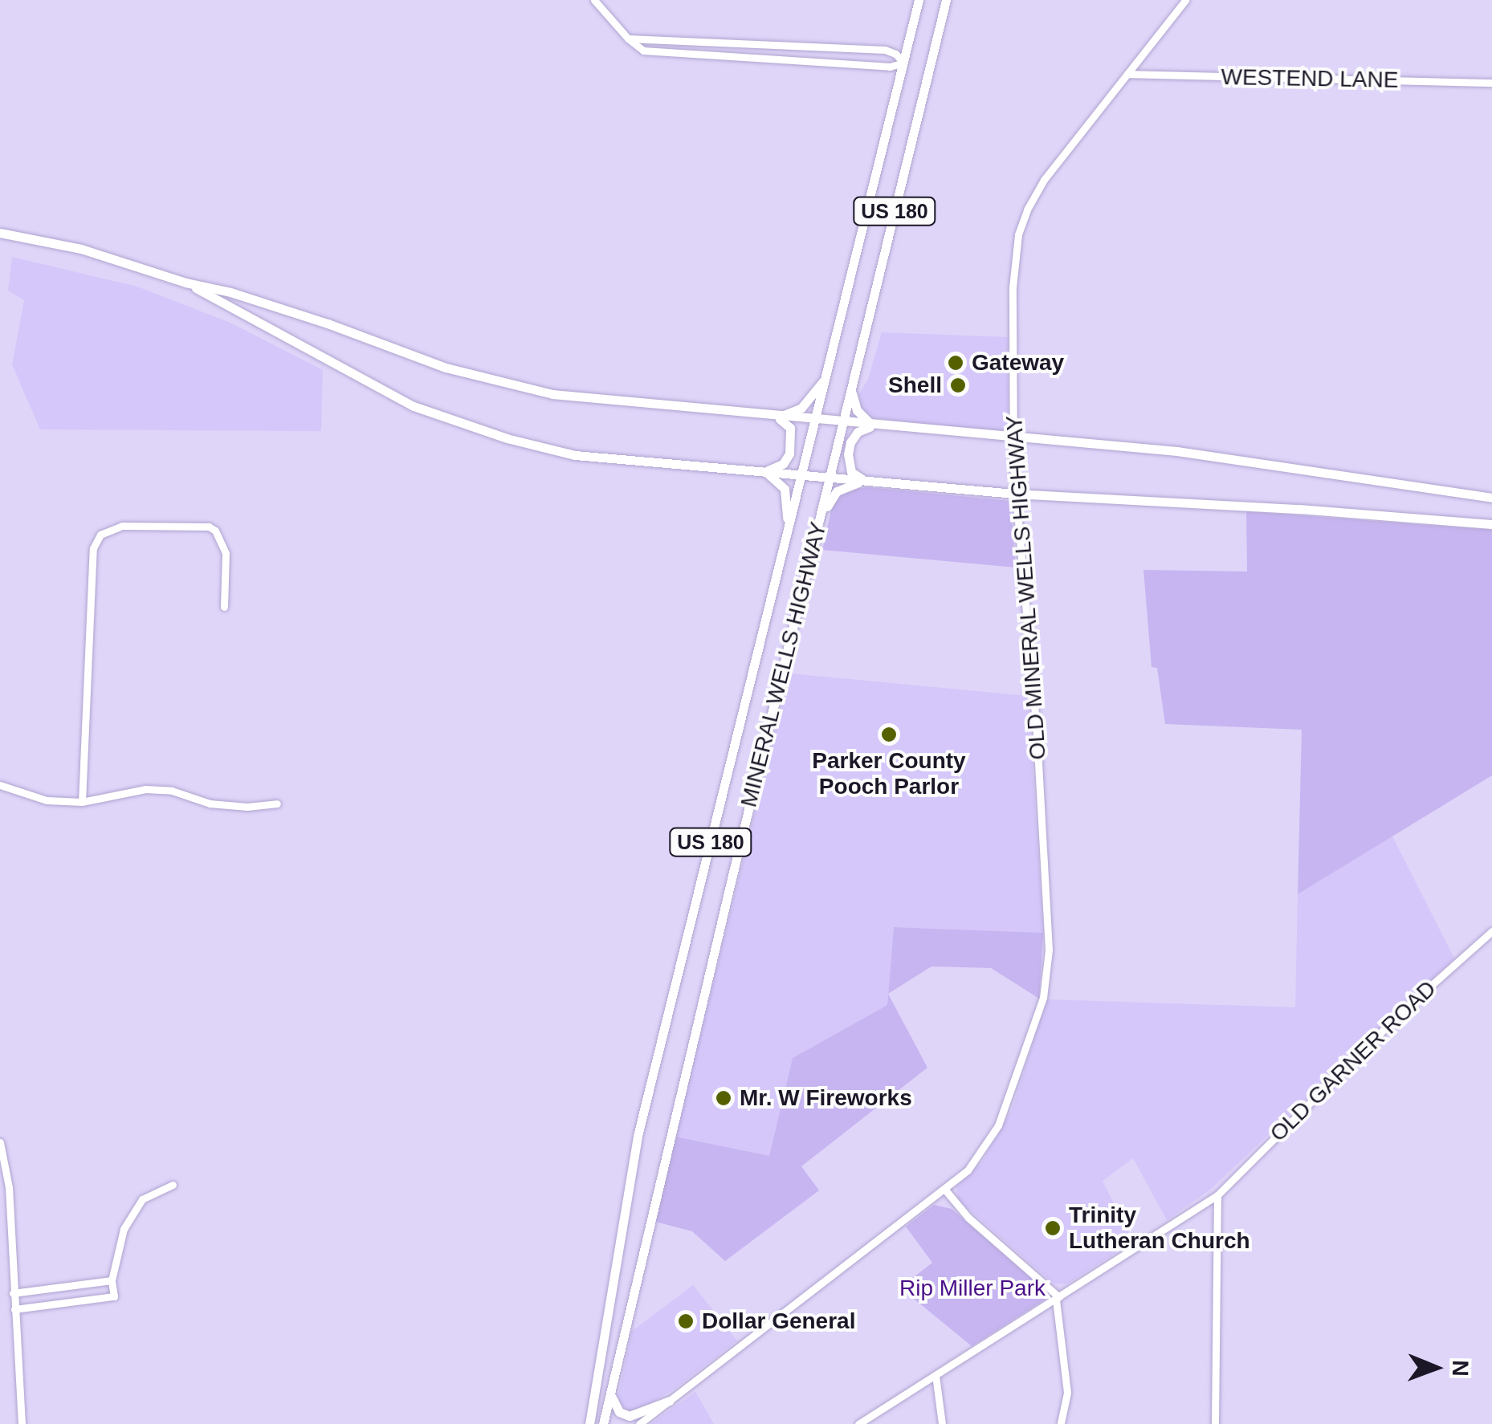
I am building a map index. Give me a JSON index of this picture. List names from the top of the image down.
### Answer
{
  "streets": {
    "main road": ["US 180", "MINERAL WELLS HIGHWAY"],
    "street": ["WESTEND LANE", "OLD MINERAL WELLS HIGHWAY", "OLD GARNER ROAD"]
  },
  "crossings": [
    ["WESTEND LANE", "OLD MINERAL WELLS HIGHWAY"]
  ],
  "parks": ["Rip Miller Park"],
  "places": [
    "Gateway",
    "Shell",
    "Parker County Pooch Parlor",
    "Mr. W Fireworks",
    "Trinity Lutheran Church",
    "Dollar General"
  ],
  "north": "right"
}
